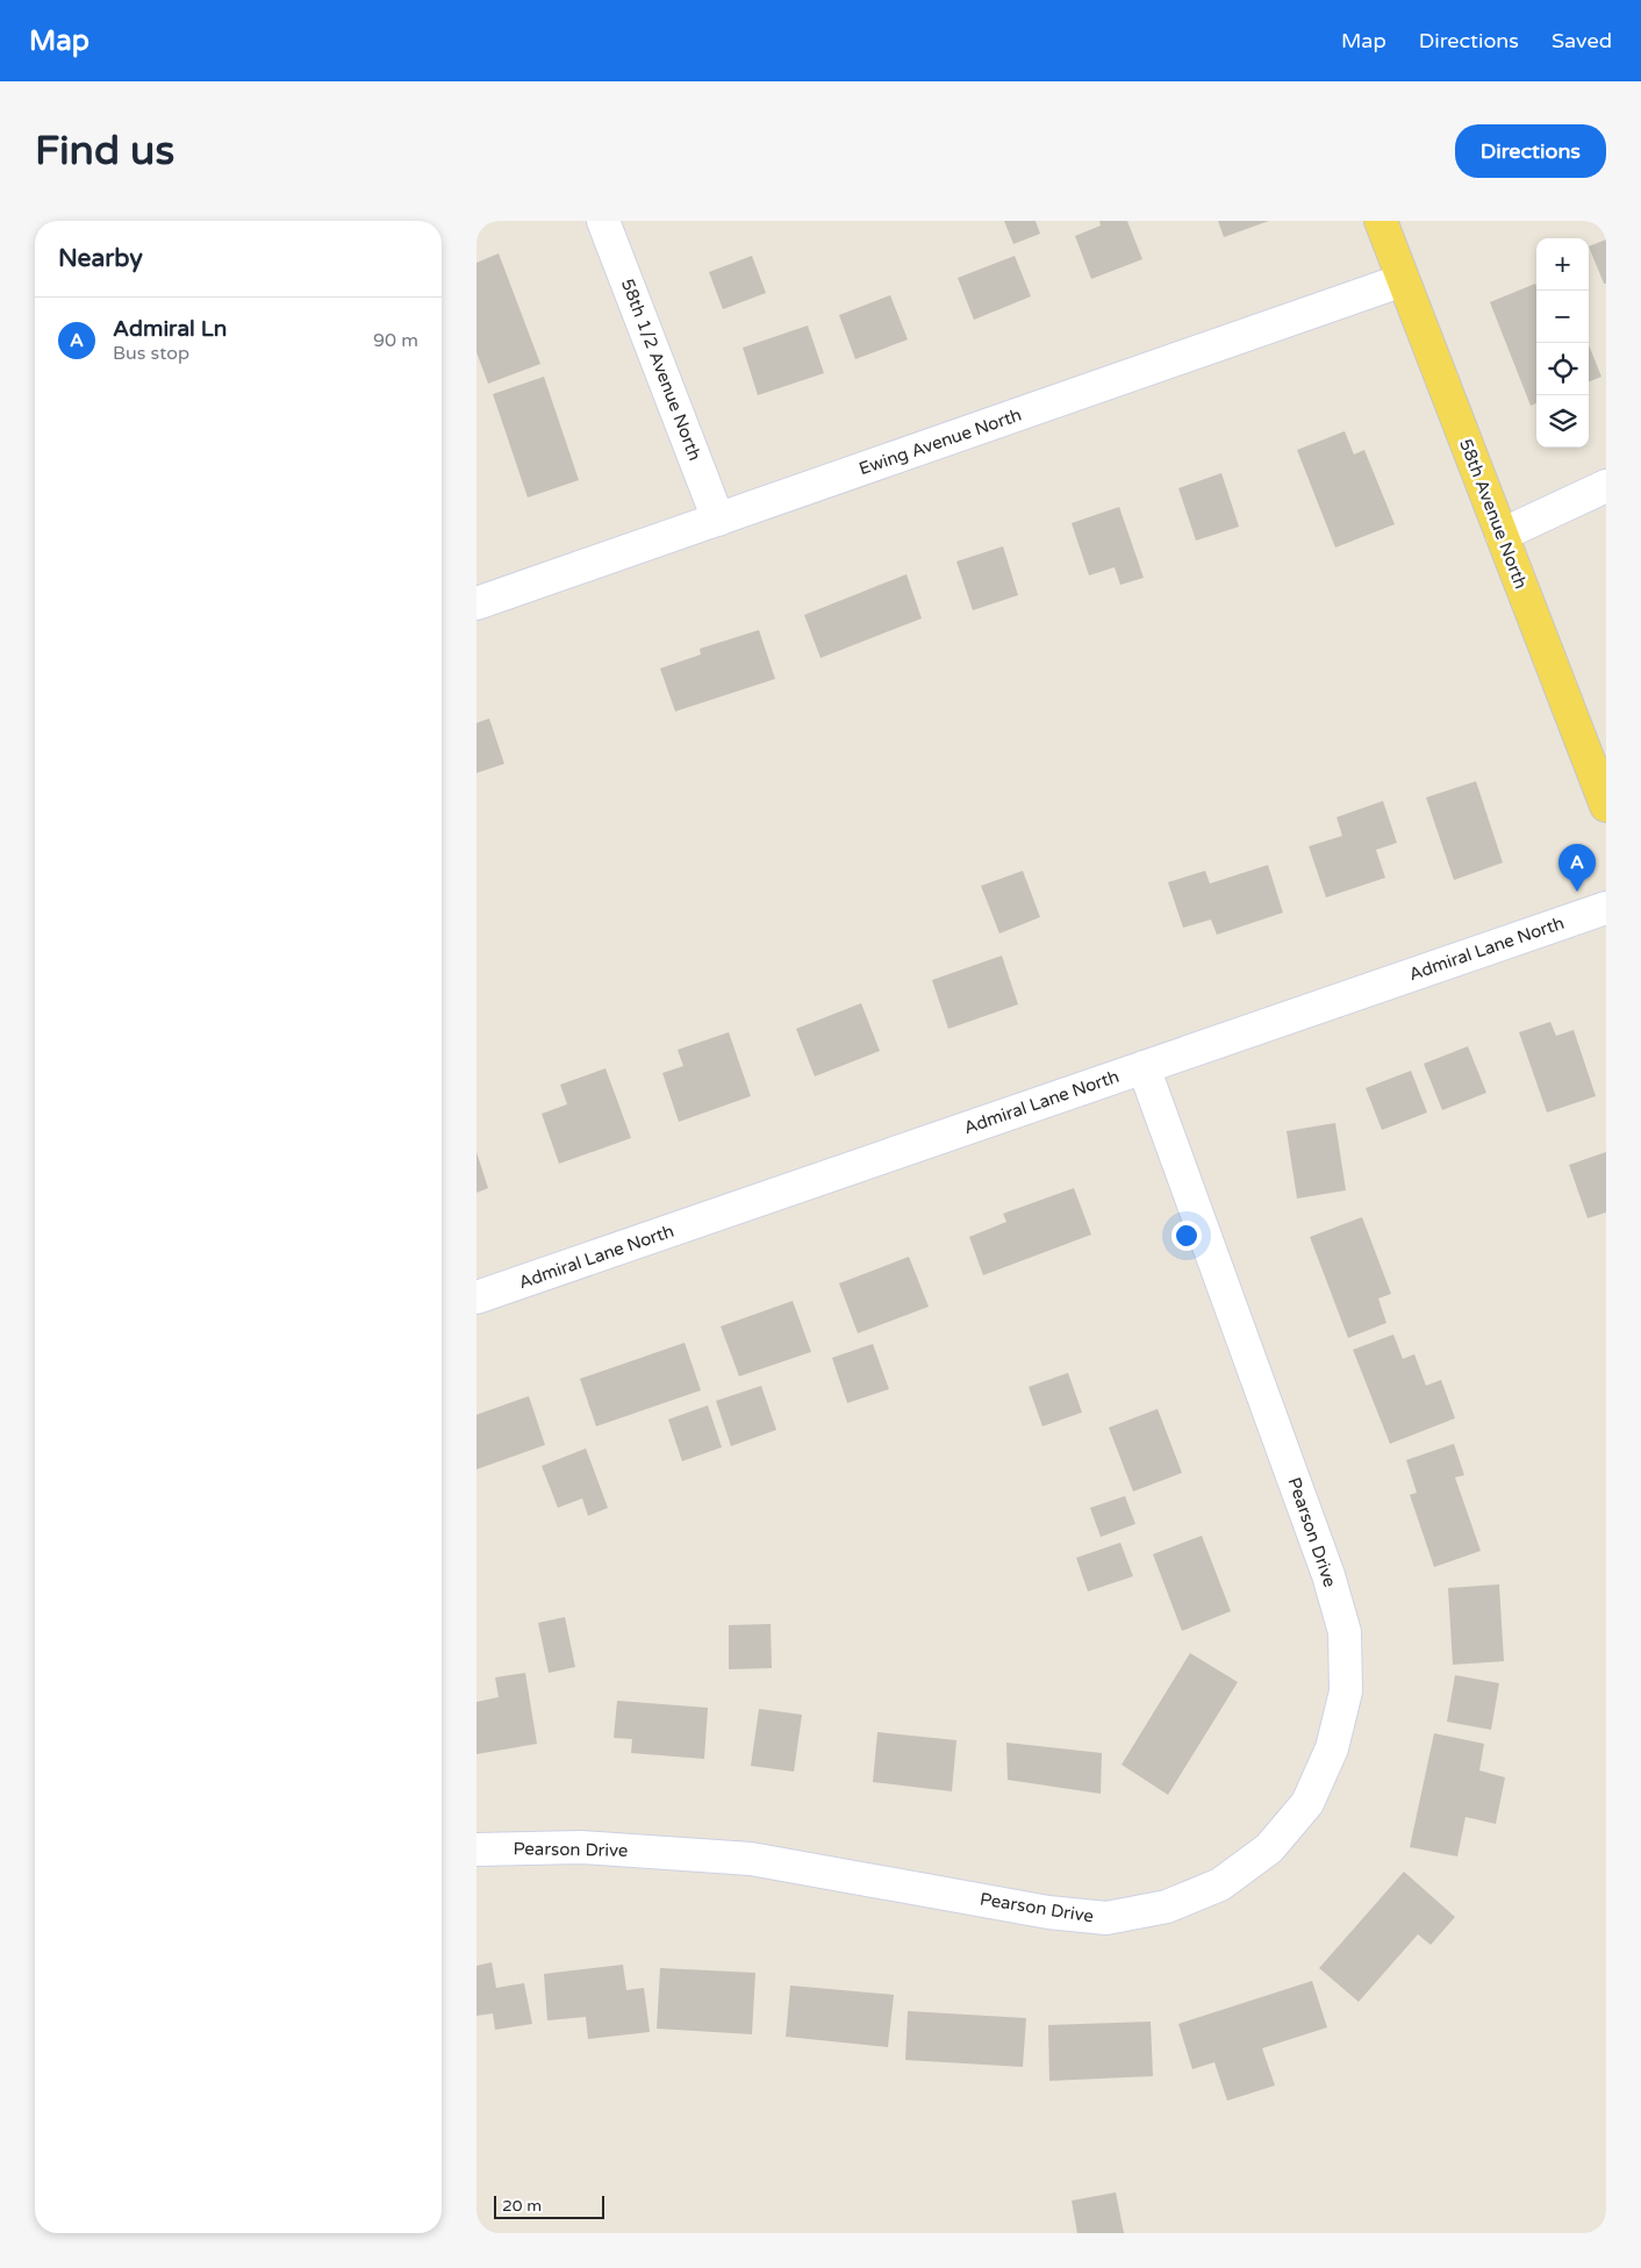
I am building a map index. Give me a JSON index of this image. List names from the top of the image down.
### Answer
{
  "streets": {
    "main road": ["58th Avenue North"],
    "street": [
      "58th 1/2 Avenue North",
      "Ewing Avenue North",
      "Admiral Lane North",
      "Pearson Drive"
    ]
  },
  "crossings": [
    ["58th 1/2 Avenue North", "Ewing Avenue North"],
    ["Ewing Avenue North", "58th Avenue North"],
    ["Admiral Lane North", "Pearson Drive"]
  ],
  "scale_bar": "20 m",
  "page": {
    "header": "Map",
    "nav": ["Map", "Directions", "Saved"],
    "buttons": "Directions",
    "title": "Find us",
    "heading": "Nearby",
    "map_buttons": ["+", "−"],
    "list": [
      {
        "mark": "A",
        "name": "Admiral Ln",
        "note": "Bus stop",
        "value": "90 m"
      }
    ],
    "pins": "A",
    "scale": "20 m"
  }
}
